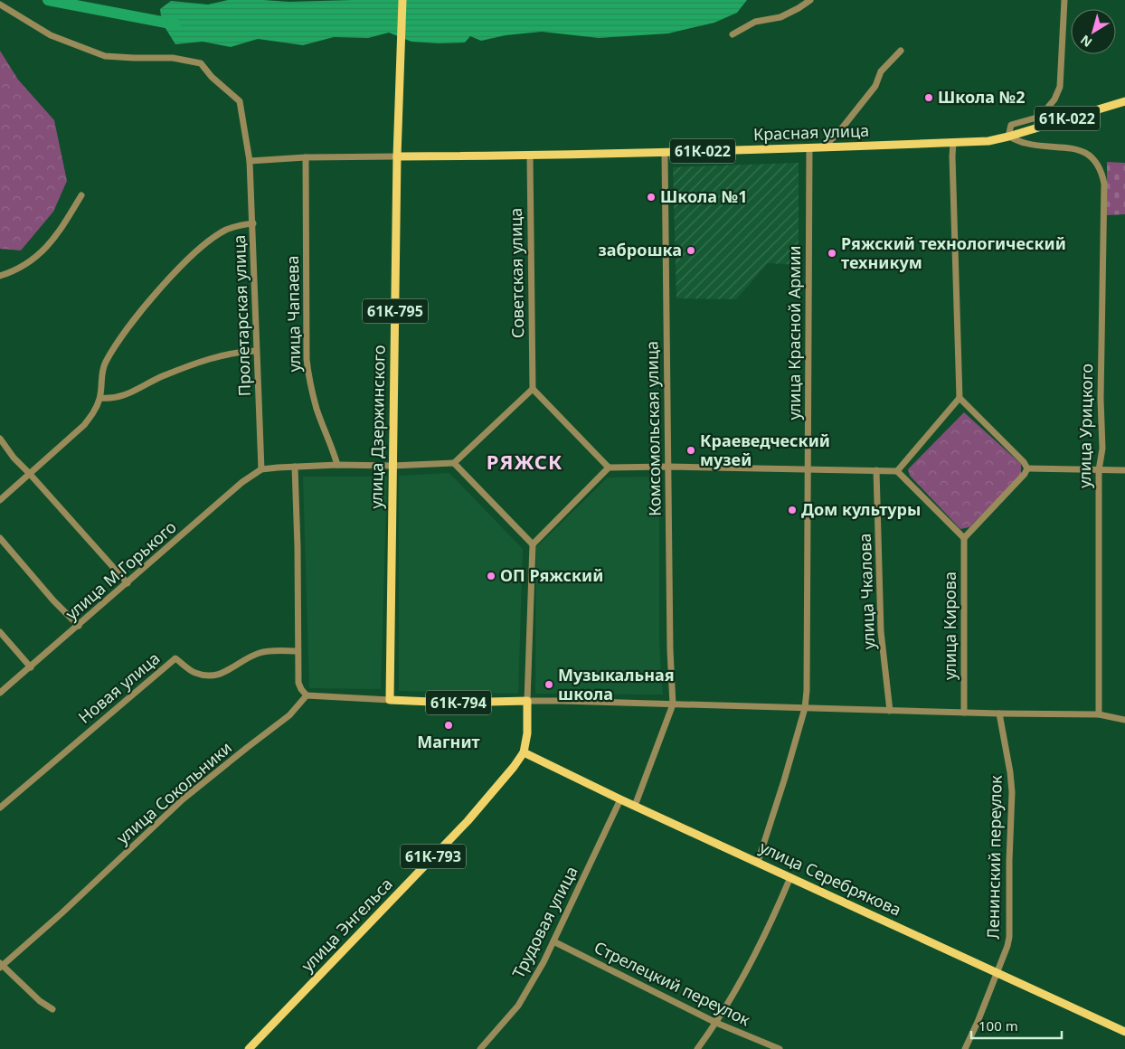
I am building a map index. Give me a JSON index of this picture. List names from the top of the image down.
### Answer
{
  "streets": {
    "main road": [
      "61К-022",
      "Красная улица",
      "61К-795",
      "улица Дзержинского",
      "61К-794",
      "61К-793",
      "улица Серебрякова",
      "улица Энгельса"
    ],
    "street": [
      "Советская улица",
      "улица Чапаева",
      "Пролетарская улица",
      "улица Красной Армии",
      "улица Урицкого",
      "Комсомольская улица",
      "улица М.Горького",
      "улица Чкалова",
      "улица Кирова",
      "Новая улица",
      "улица Сокольники",
      "Ленинский переулок",
      "Трудовая улица",
      "Стрелецкий переулок"
    ]
  },
  "crossings": [
    ["61К-022", "Красная улица"],
    ["61К-022", "улица Урицкого"],
    ["Красная улица", "Советская улица"],
    ["Красная улица", "улица Красной Армии"],
    ["Красная улица", "улица Урицкого"],
    ["Красная улица", "улица Дзержинского"],
    ["Красная улица", "Комсомольская улица"],
    ["Пролетарская улица", "улица М.Горького"],
    ["улица Красной Армии", "улица Серебрякова"],
    ["улица Дзержинского", "61К-794"],
    ["61К-794", "улица Энгельса"],
    ["Ленинский переулок", "улица Серебрякова"],
    ["улица Серебрякова", "Трудовая улица"],
    ["улица Серебрякова", "улица Энгельса"],
    ["Трудовая улица", "Стрелецкий переулок"]
  ],
  "districts": ["РЯЖСК"],
  "places": [
    "Школа №2",
    "Школа №1",
    "заброшка",
    "Ряжский технологический техникум",
    "Краеведческий музей",
    "Дом культуры",
    "ОП Ряжский",
    "Музыкальная школа",
    "Магнит"
  ],
  "scale_bar": "100 m",
  "north": "bottom left"
}
